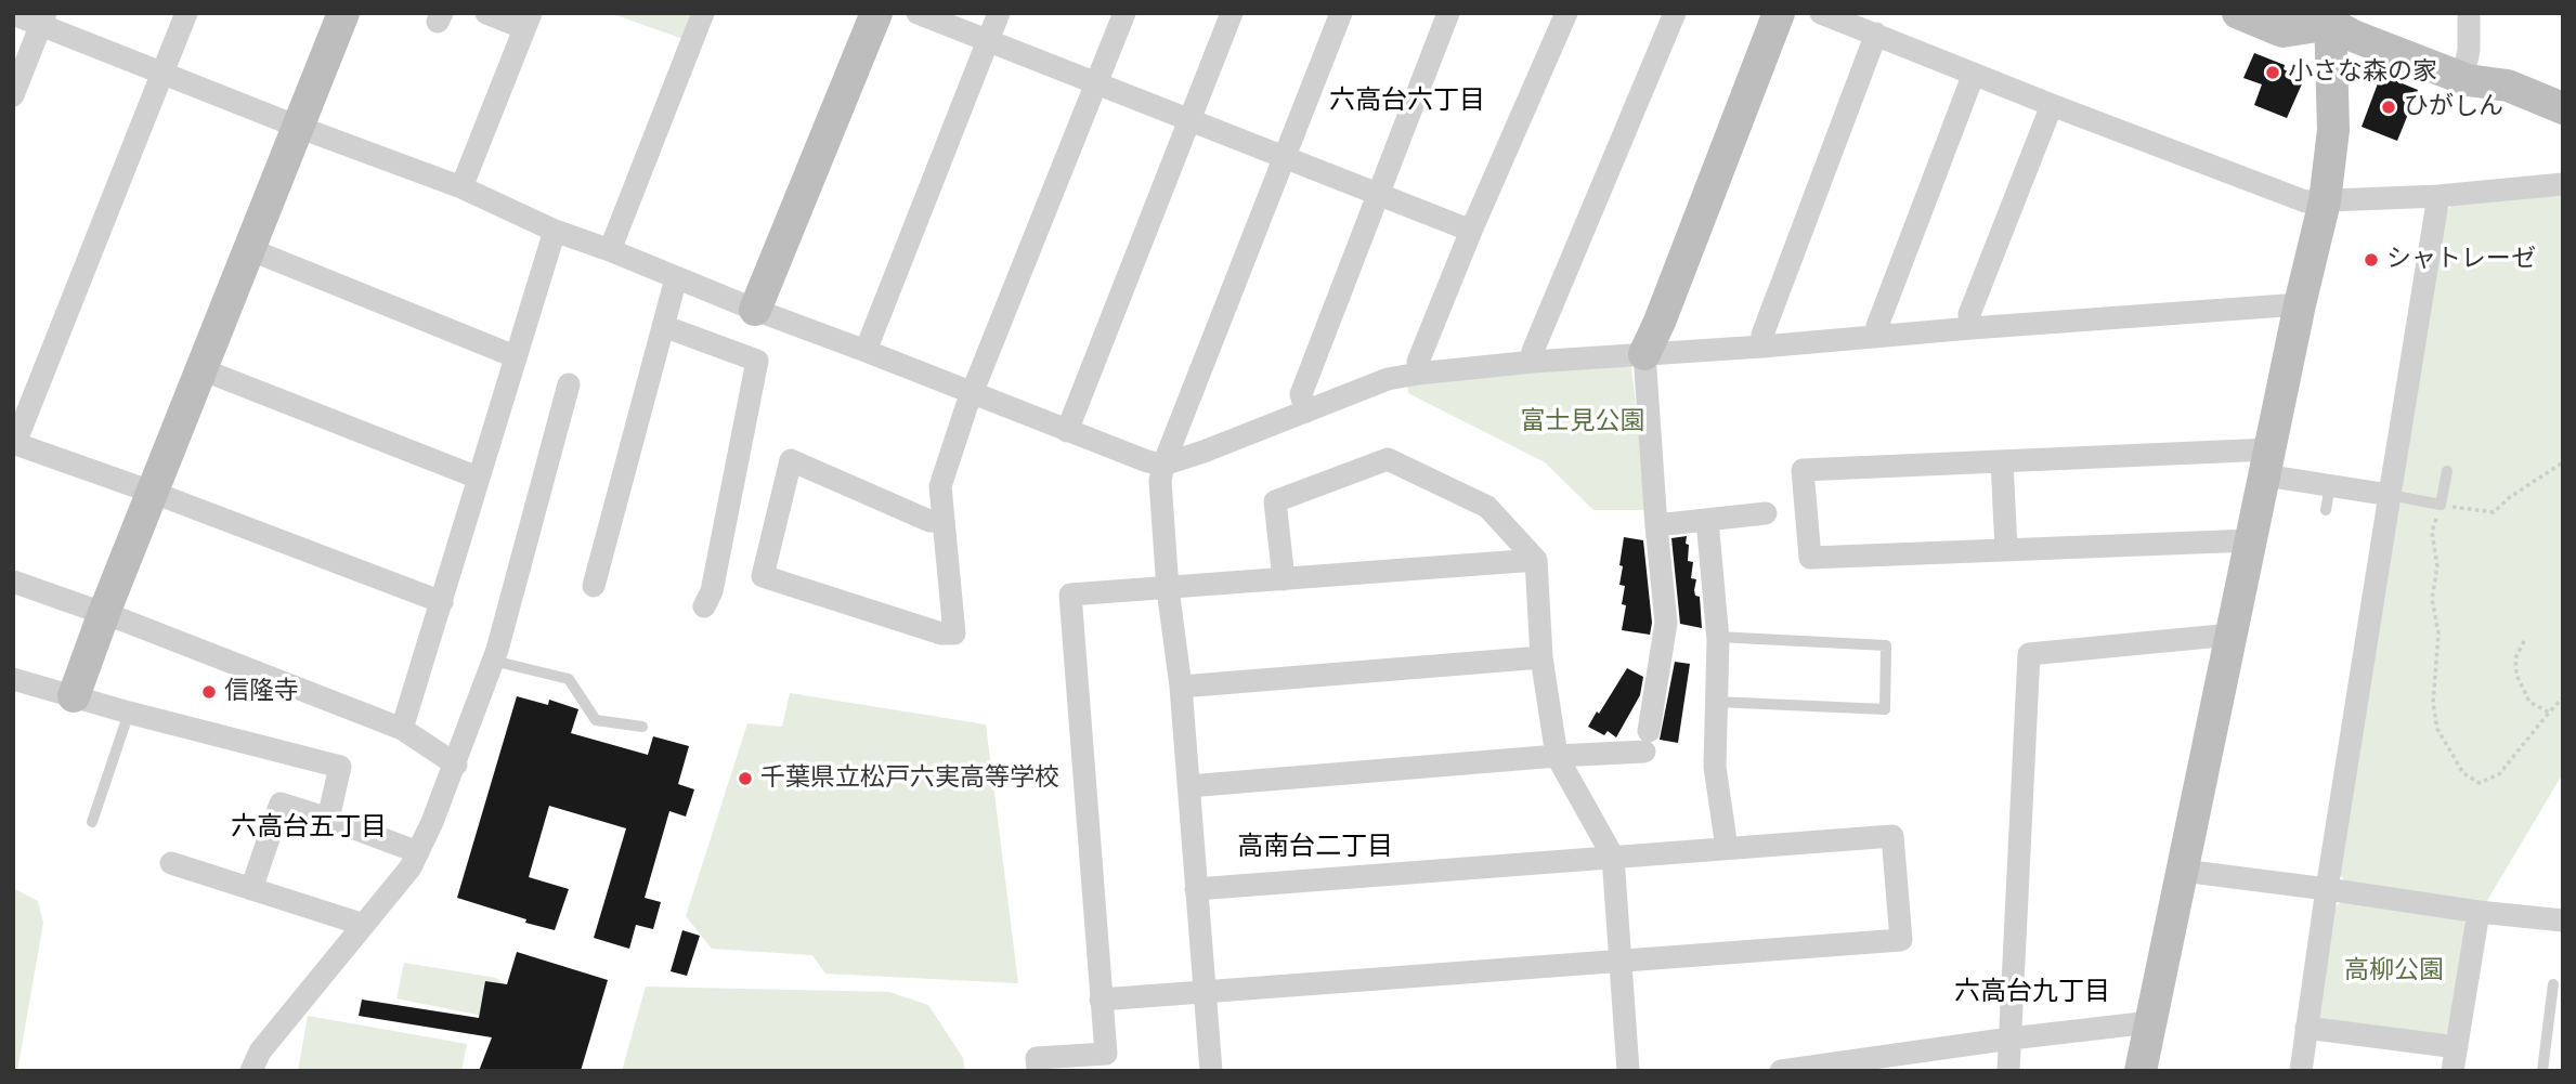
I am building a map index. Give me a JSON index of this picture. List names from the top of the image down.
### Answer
{
  "districts": [
    "六高台六丁目",
    "六高台五丁目",
    "高南台二丁目",
    "六高台九丁目"
  ],
  "parks": ["富士見公園", "高柳公園"],
  "places": [
    "小さな森の家",
    "ひがしん",
    "シャトレーゼ",
    "信隆寺",
    "千葉県立松戸六実高等学校"
  ]
}
